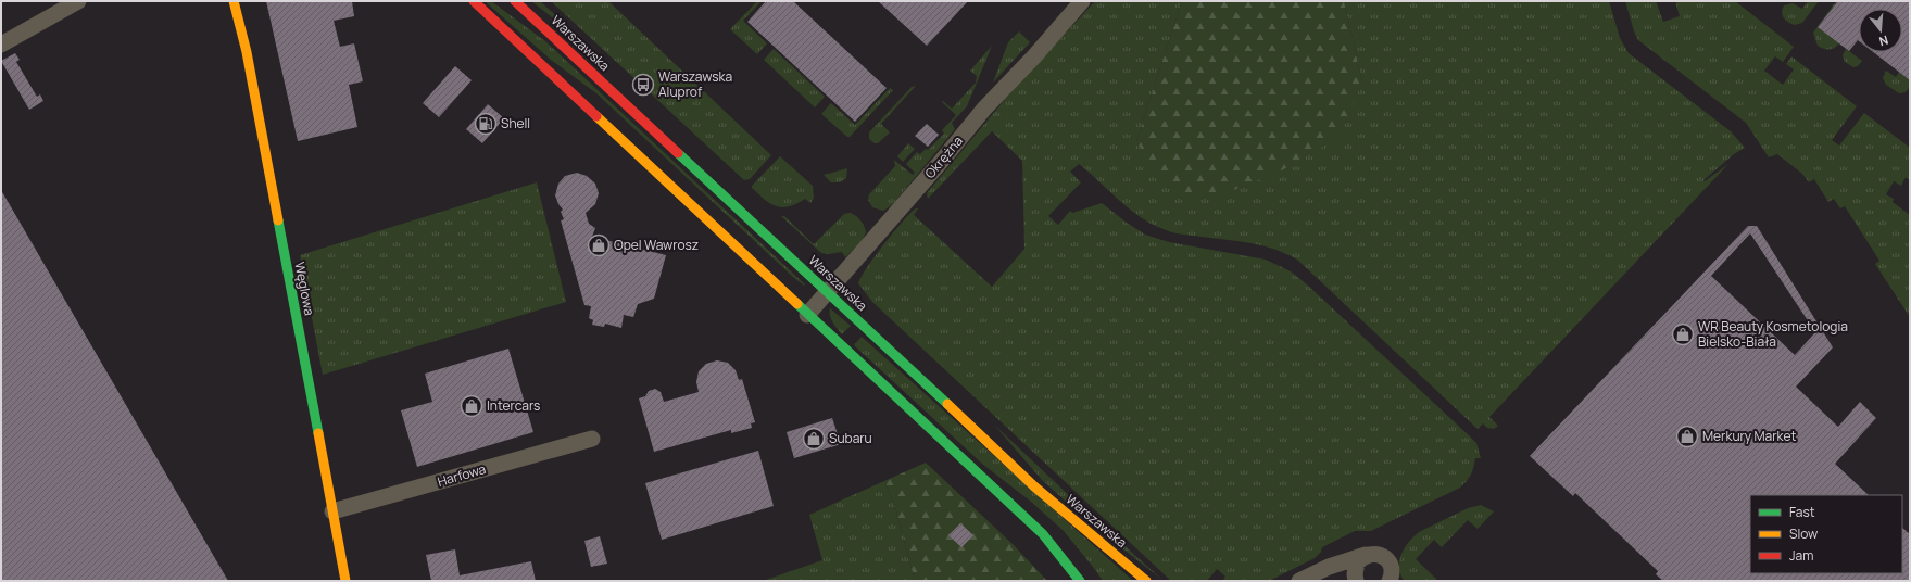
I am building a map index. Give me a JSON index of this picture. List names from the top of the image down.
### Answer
{
  "streets": {
    "main road": ["Warszawska", "Węglowa"],
    "street": ["Okrężna", "Harfowa"]
  },
  "crossings": [
    ["Warszawska", "Okrężna"],
    ["Węglowa", "Harfowa"]
  ],
  "places": {
    "bus stop": ["Warszawska Aluprof"],
    "fuel station": ["Shell"],
    "shop": [
      "Opel Wawrosz",
      "WR Beauty Kosmetologia Bielsko-Biała",
      "Intercars",
      "Merkury Market",
      "Subaru"
    ]
  },
  "legend": ["Fast", "Slow", "Jam"],
  "north": "bottom"
}
